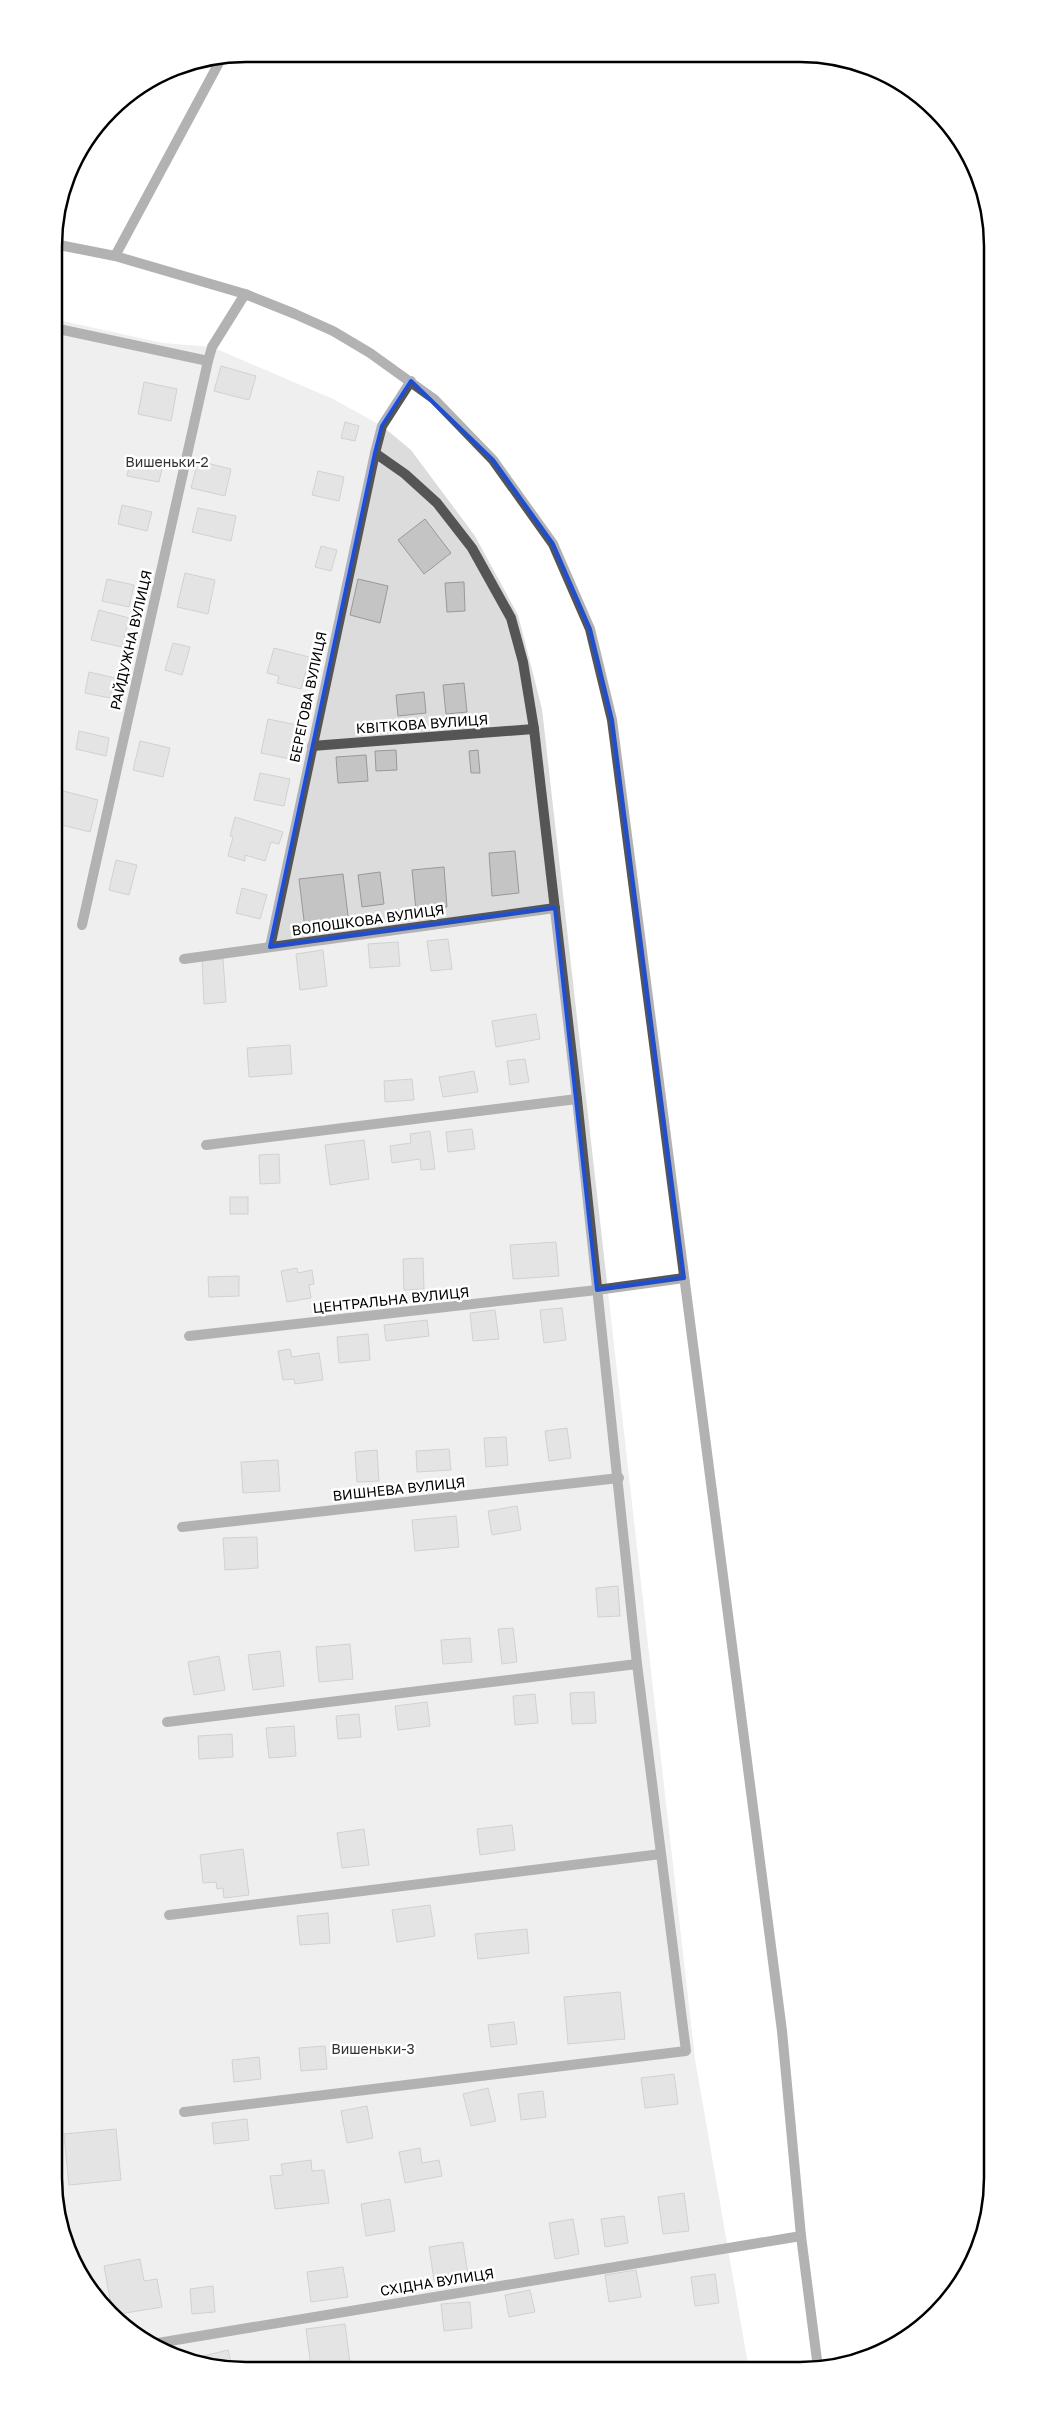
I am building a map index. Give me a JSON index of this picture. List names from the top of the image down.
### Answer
{
  "streets": {
    "street": [
      "РАЙДУЖНА ВУЛИЦЯ",
      "БЕРЕГОВА ВУЛИЦЯ",
      "КВІТКОВА ВУЛИЦЯ",
      "ВОЛОШКОВА ВУЛИЦЯ",
      "ЦЕНТРАЛЬНА ВУЛИЦЯ",
      "ВИШНЕВА ВУЛИЦЯ",
      "СХІДНА ВУЛИЦЯ"
    ]
  },
  "crossings": [
    ["БЕРЕГОВА ВУЛИЦЯ", "КВІТКОВА ВУЛИЦЯ"],
    ["БЕРЕГОВА ВУЛИЦЯ", "ВОЛОШКОВА ВУЛИЦЯ"]
  ],
  "parks": ["Вишеньки-2", "Вишеньки-3"]
}
